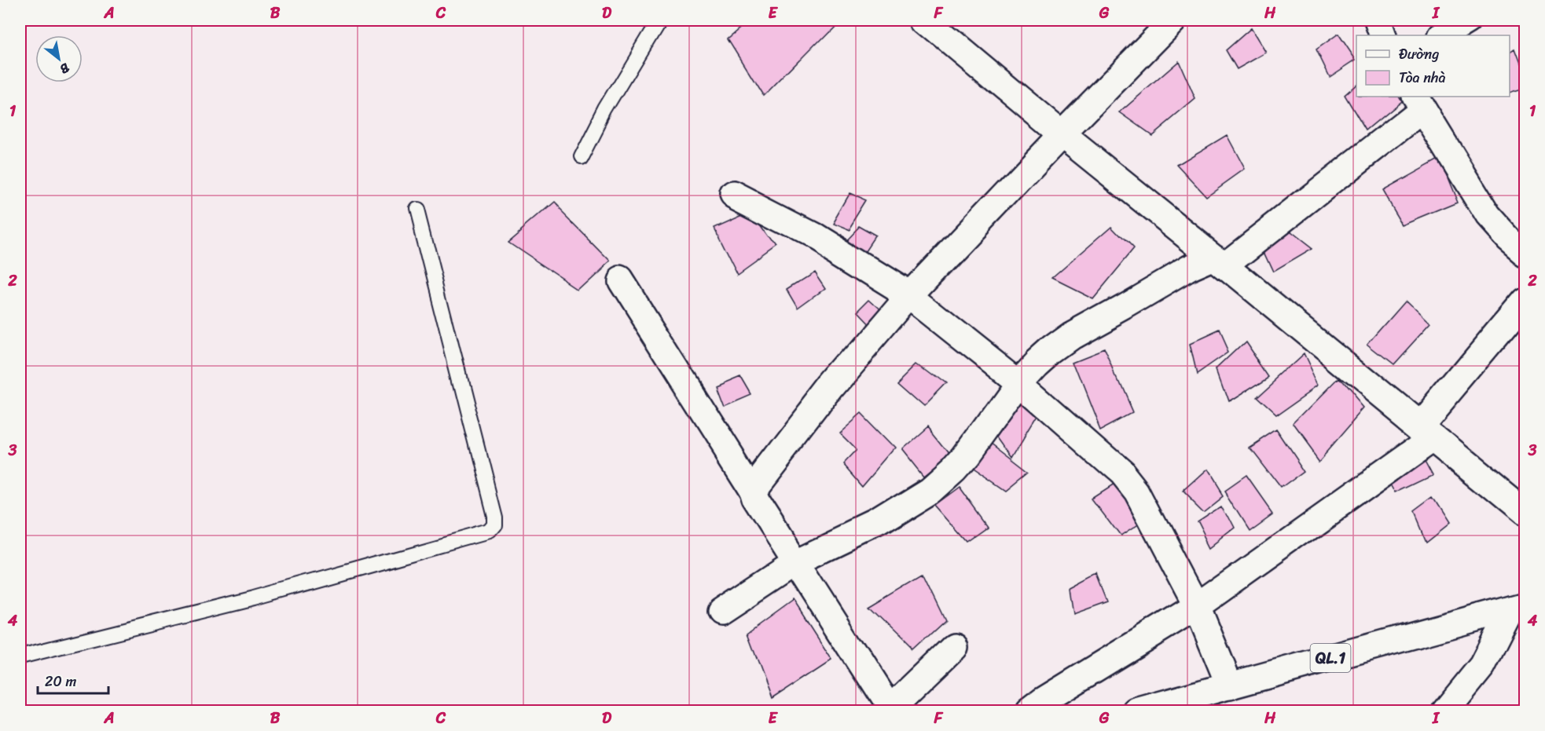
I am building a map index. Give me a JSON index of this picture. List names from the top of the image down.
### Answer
{
  "streets": {
    "main road": ["QL.1"]
  },
  "legend": ["Đường", "Tòa nhà"],
  "scale_bar": "20 m",
  "north": "bottom right",
  "grid": {
    "columns": [
      "A",
      "B",
      "C",
      "D",
      "E",
      "F",
      "G",
      "H",
      "I"
    ],
    "rows": [
      "1",
      "2",
      "3",
      "4"
    ]
  }
}
